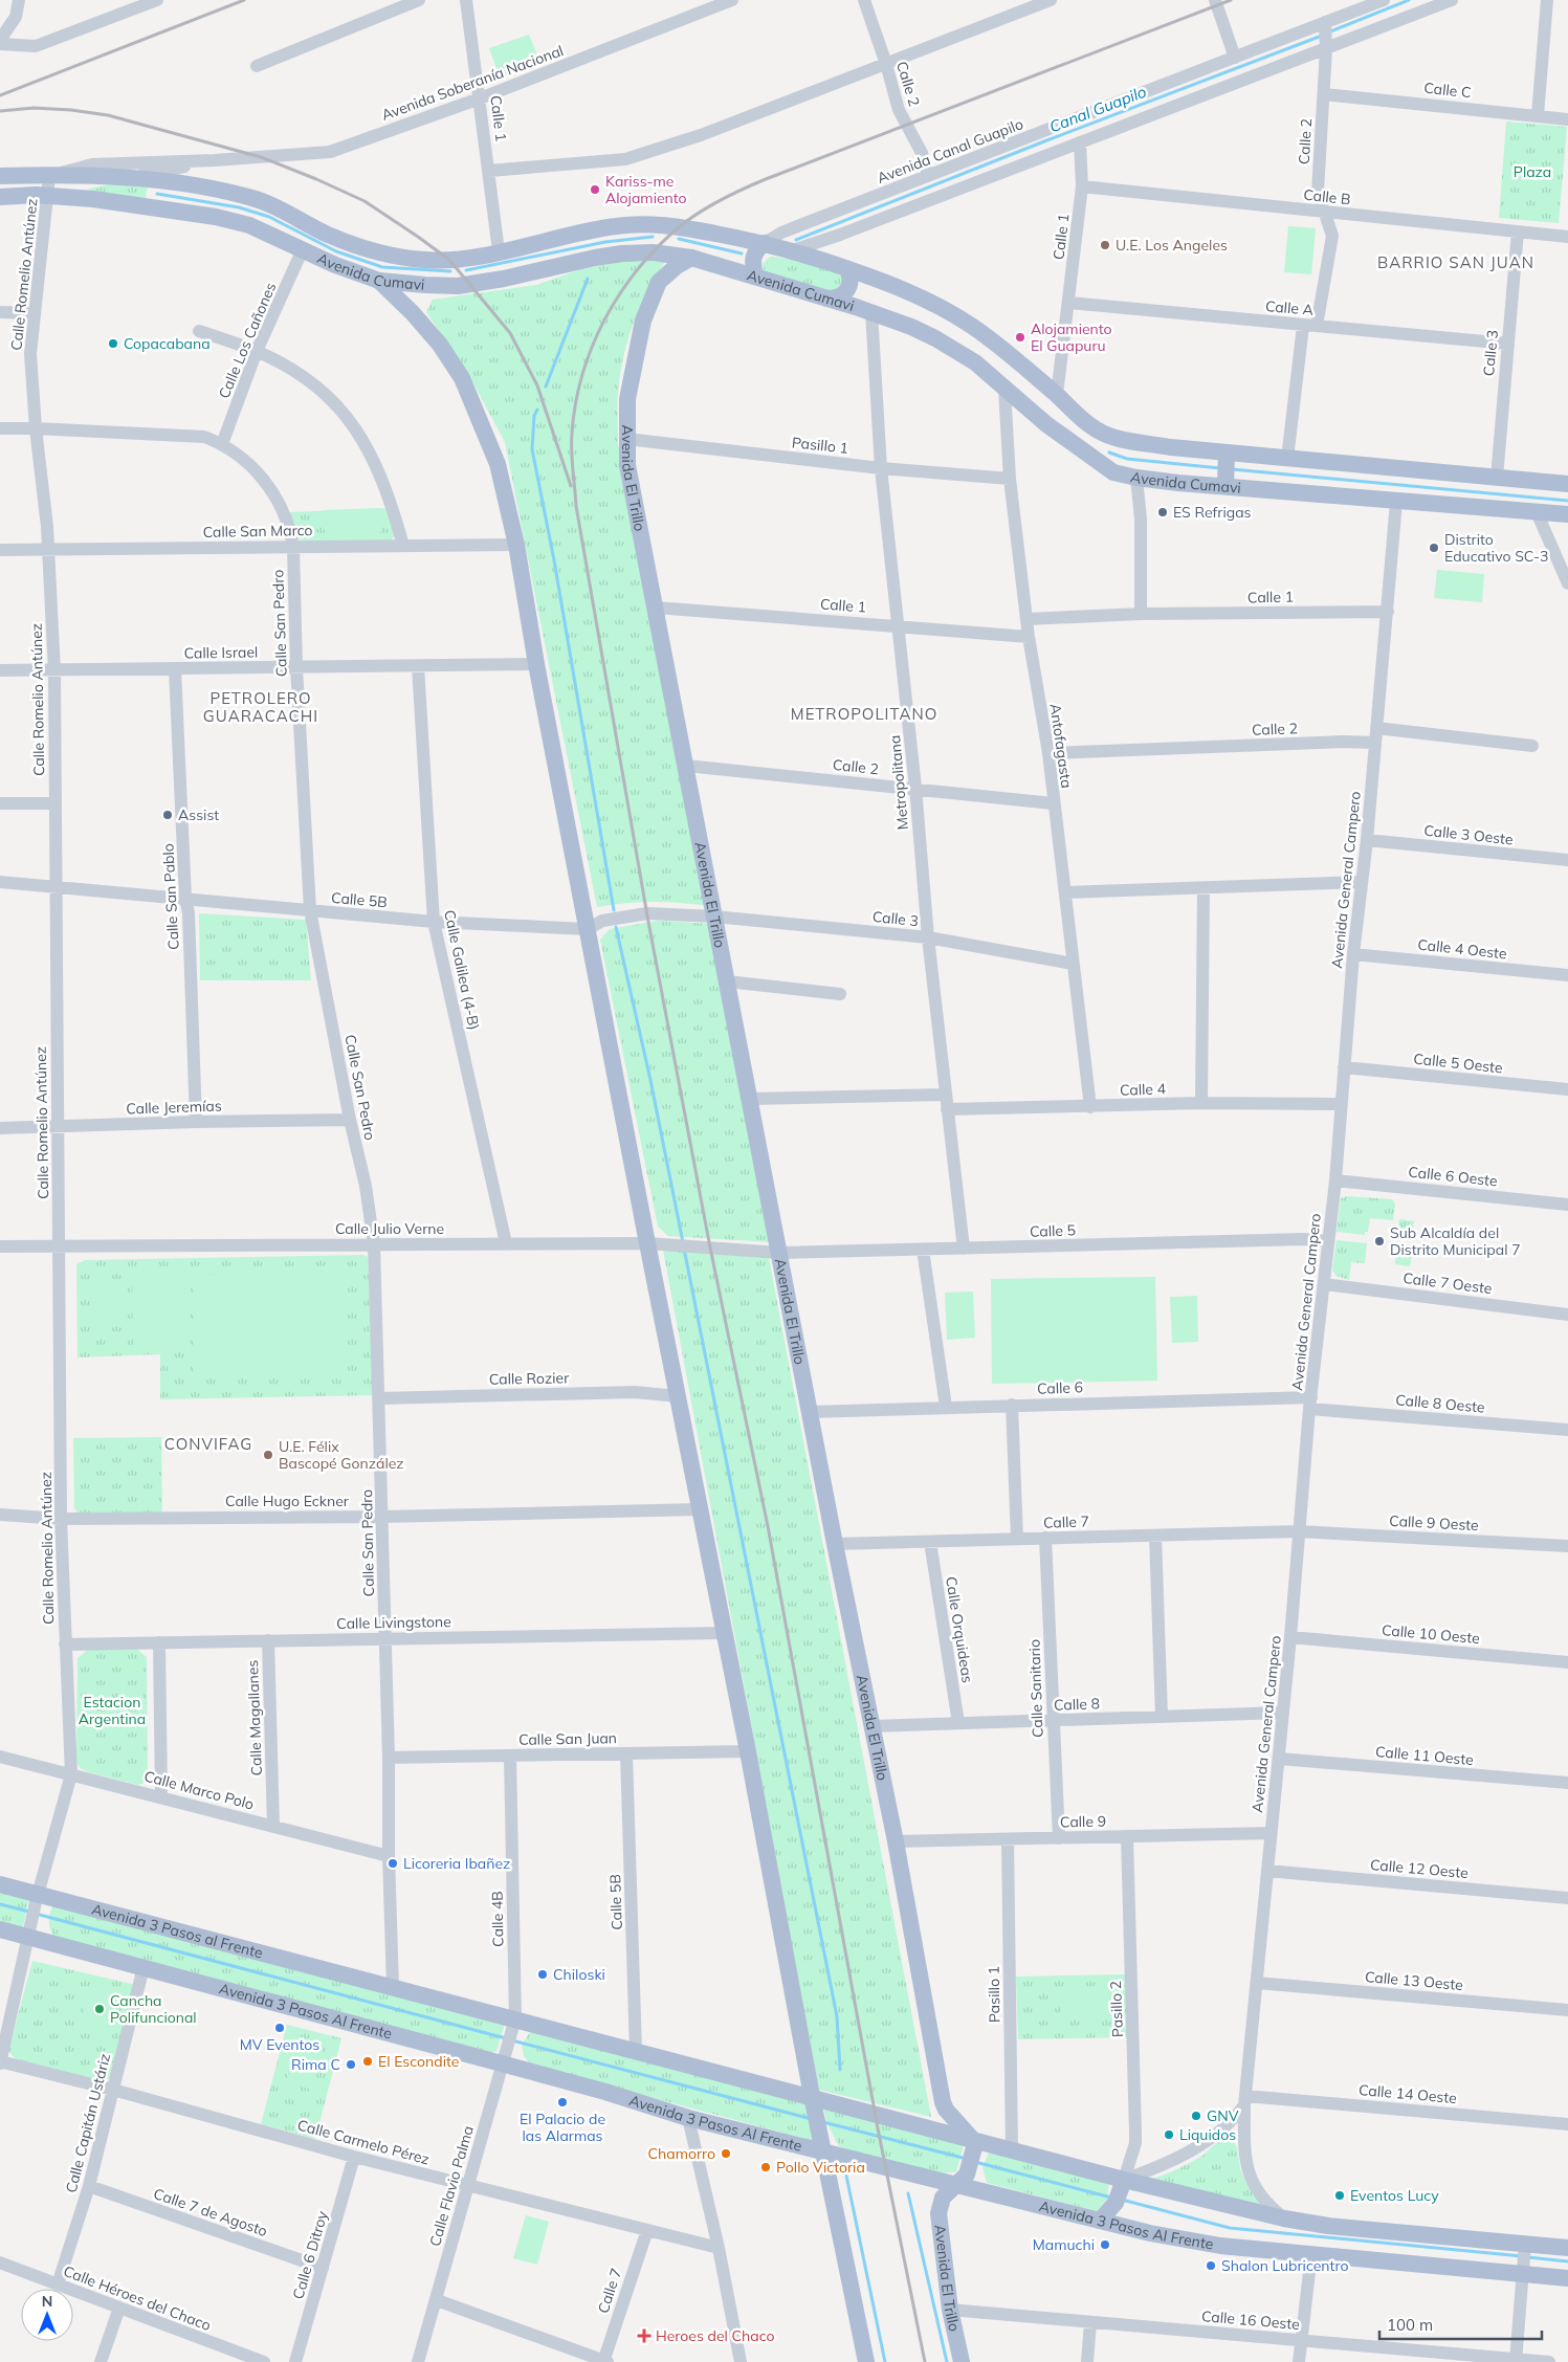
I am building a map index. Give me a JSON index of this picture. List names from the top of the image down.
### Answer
{
  "streets": {
    "main road": [
      "Avenida Cumavi",
      "Avenida El Trillo",
      "Avenida 3 Pasos al Frente",
      "Avenida 3 Pasos Al Frente"
    ],
    "street": [
      "Avenida Soberanía Nacional",
      "Calle 2",
      "Calle C",
      "Calle 1",
      "Avenida Canal Guapilo",
      "Calle B",
      "Calle Romelio Antúnez",
      "Calle A",
      "Calle Los Cañones",
      "Calle 3",
      "Pasillo 1",
      "Calle San Marco",
      "Calle San Pedro",
      "Calle Israel",
      "Antofagasta",
      "Metropolitana",
      "Calle 3 Oeste",
      "Avenida General Campero",
      "Calle San Pablo",
      "Calle 5B",
      "Calle 4 Oeste",
      "Calle Galilea (4-B)",
      "Calle 5 Oeste",
      "Calle 4",
      "Calle Jeremías",
      "Calle 6 Oeste",
      "Calle Julio Verne",
      "Calle 5",
      "Calle 7 Oeste",
      "Calle Rozier",
      "Calle 6",
      "Calle 8 Oeste",
      "Calle Hugo Eckner",
      "Calle 7",
      "Calle 9 Oeste",
      "Calle Livingstone",
      "Calle Orquideas",
      "Calle 10 Oeste",
      "Calle Sanitario",
      "Calle 8",
      "Calle Magallanes",
      "Calle San Juan",
      "Calle 11 Oeste",
      "Calle Marco Polo",
      "Calle 9",
      "Calle 12 Oeste",
      "Calle 4B",
      "Calle 13 Oeste",
      "Pasillo 2",
      "Calle 14 Oeste",
      "Calle Capitán Ustáriz",
      "Calle Carmelo Pérez",
      "Calle Flavio Palma",
      "Calle 7 de Agosto",
      "Calle 6 Ditroy",
      "Calle Héroes del Chaco",
      "Calle 16 Oeste"
    ]
  },
  "crossings": [
    ["Avenida Soberanía Nacional", "Calle 1"],
    ["Avenida Soberanía Nacional", "Avenida Cumavi"],
    ["Avenida Soberanía Nacional", "Calle Romelio Antúnez"],
    ["Calle 2", "Calle C"],
    ["Calle 2", "Avenida Canal Guapilo"],
    ["Calle 2", "Calle B"],
    ["Calle 2", "Avenida Cumavi"],
    ["Calle 2", "Calle A"],
    ["Calle 2", "Avenida El Trillo"],
    ["Calle 2", "Antofagasta"],
    ["Calle 2", "Metropolitana"],
    ["Calle 2", "Avenida General Campero"],
    ["Calle 1", "Calle B"],
    ["Calle 1", "Avenida Cumavi"],
    ["Calle 1", "Calle A"],
    ["Calle 1", "Avenida El Trillo"],
    ["Calle 1", "Antofagasta"],
    ["Calle 1", "Metropolitana"],
    ["Calle 1", "Avenida General Campero"],
    ["Avenida Canal Guapilo", "Avenida Cumavi"],
    ["Calle B", "Calle 3"],
    ["Avenida Cumavi", "Calle Romelio Antúnez"],
    ["Avenida Cumavi", "Calle Los Cañones"],
    ["Avenida Cumavi", "Calle 3"],
    ["Avenida Cumavi", "Avenida El Trillo"],
    ["Avenida Cumavi", "Antofagasta"],
    ["Avenida Cumavi", "Metropolitana"],
    ["Avenida Cumavi", "Avenida General Campero"],
    ["Calle Romelio Antúnez", "Calle San Marco"],
    ["Calle Romelio Antúnez", "Calle San Pedro"],
    ["Calle Romelio Antúnez", "Calle Israel"],
    ["Calle Romelio Antúnez", "Calle 5B"],
    ["Calle Romelio Antúnez", "Calle Jeremías"],
    ["Calle Romelio Antúnez", "Calle Julio Verne"],
    ["Calle Romelio Antúnez", "Calle Hugo Eckner"],
    ["Calle Romelio Antúnez", "Calle Livingstone"],
    ["Calle Romelio Antúnez", "Calle Marco Polo"],
    ["Calle Romelio Antúnez", "Avenida 3 Pasos al Frente"],
    ["Calle Romelio Antúnez", "Avenida 3 Pasos Al Frente"],
    ["Calle Romelio Antúnez", "Calle Carmelo Pérez"],
    ["Calle A", "Calle 3"],
    ["Calle Los Cañones", "Calle San Pedro"],
    ["Calle 3", "Avenida El Trillo"],
    ["Calle 3", "Antofagasta"],
    ["Calle 3", "Metropolitana"],
    ["Calle 3", "Calle 5B"],
    ["Pasillo 1", "Avenida El Trillo"],
    ["Pasillo 1", "Antofagasta"],
    ["Pasillo 1", "Metropolitana"],
    ["Pasillo 1", "Calle 9"],
    ["Pasillo 1", "Avenida 3 Pasos Al Frente"],
    ["Avenida El Trillo", "Calle 5B"],
    ["Avenida El Trillo", "Calle Julio Verne"],
    ["Avenida El Trillo", "Calle 5"],
    ["Avenida El Trillo", "Calle 6"],
    ["Avenida El Trillo", "Calle 7"],
    ["Avenida El Trillo", "Calle 8"],
    ["Avenida El Trillo", "Calle 9"],
    ["Avenida El Trillo", "Avenida 3 Pasos Al Frente"],
    ["Avenida El Trillo", "Calle 16 Oeste"],
    ["Calle San Marco", "Calle San Pedro"],
    ["Calle San Pedro", "Calle Israel"],
    ["Calle San Pedro", "Calle 5B"],
    ["Calle San Pedro", "Calle Jeremías"],
    ["Calle San Pedro", "Calle Julio Verne"],
    ["Calle San Pedro", "Calle Rozier"],
    ["Calle San Pedro", "Calle Hugo Eckner"],
    ["Calle San Pedro", "Calle Livingstone"],
    ["Calle San Pedro", "Calle San Juan"],
    ["Calle San Pedro", "Calle Marco Polo"],
    ["Calle San Pedro", "Avenida 3 Pasos Al Frente"],
    ["Calle Israel", "Calle San Pablo"],
    ["Calle Israel", "Calle Galilea (4-B)"],
    ["Antofagasta", "Calle 4"],
    ["Metropolitana", "Calle 4"],
    ["Metropolitana", "Calle 5"],
    ["Calle 3 Oeste", "Avenida General Campero"],
    ["Avenida General Campero", "Calle 4 Oeste"],
    ["Avenida General Campero", "Calle 5 Oeste"],
    ["Avenida General Campero", "Calle 4"],
    ["Avenida General Campero", "Calle 6 Oeste"],
    ["Avenida General Campero", "Calle 5"],
    ["Avenida General Campero", "Calle 7 Oeste"],
    ["Avenida General Campero", "Calle 6"],
    ["Avenida General Campero", "Calle 8 Oeste"],
    ["Avenida General Campero", "Calle 7"],
    ["Avenida General Campero", "Calle 9 Oeste"],
    ["Avenida General Campero", "Calle 10 Oeste"],
    ["Avenida General Campero", "Calle 8"],
    ["Avenida General Campero", "Calle 11 Oeste"],
    ["Avenida General Campero", "Calle 9"],
    ["Avenida General Campero", "Calle 12 Oeste"],
    ["Avenida General Campero", "Calle 13 Oeste"],
    ["Avenida General Campero", "Avenida 3 Pasos Al Frente"],
    ["Avenida General Campero", "Calle 14 Oeste"],
    ["Calle San Pablo", "Calle 5B"],
    ["Calle San Pablo", "Calle Jeremías"],
    ["Calle 5B", "Calle Galilea (4-B)"],
    ["Calle 5B", "Calle San Juan"],
    ["Calle 5B", "Avenida 3 Pasos Al Frente"],
    ["Calle Galilea (4-B)", "Calle Julio Verne"],
    ["Calle Julio Verne", "Calle 5"],
    ["Calle 6", "Calle 8 Oeste"],
    ["Calle 7", "Calle 9 Oeste"],
    ["Calle 7", "Calle Orquideas"],
    ["Calle 7", "Calle Sanitario"],
    ["Calle 7", "Calle Carmelo Pérez"],
    ["Calle Livingstone", "Calle Magallanes"],
    ["Calle Orquideas", "Calle 8"],
    ["Calle Sanitario", "Calle 8"],
    ["Calle Sanitario", "Calle 9"],
    ["Calle Magallanes", "Calle Marco Polo"],
    ["Calle San Juan", "Calle 4B"],
    ["Calle 9", "Pasillo 2"],
    ["Calle 4B", "Avenida 3 Pasos Al Frente"],
    ["Calle 4B", "Calle Flavio Palma"],
    ["Avenida 3 Pasos al Frente", "Avenida 3 Pasos Al Frente"],
    ["Pasillo 2", "Avenida 3 Pasos Al Frente"],
    ["Avenida 3 Pasos Al Frente", "Calle Capitán Ustáriz"],
    ["Avenida 3 Pasos Al Frente", "Calle Flavio Palma"],
    ["Calle Capitán Ustáriz", "Calle Carmelo Pérez"],
    ["Calle Capitán Ustáriz", "Calle 7 de Agosto"],
    ["Calle Capitán Ustáriz", "Calle Héroes del Chaco"],
    ["Calle Carmelo Pérez", "Calle Flavio Palma"],
    ["Calle Carmelo Pérez", "Calle 6 Ditroy"],
    ["Calle 7 de Agosto", "Calle 6 Ditroy"]
  ],
  "districts": [
    "BARRIO SAN JUAN",
    "PETROLERO GUARACACHI",
    "METROPOLITANO",
    "CONVIFAG"
  ],
  "water": ["Canal Guapilo"],
  "parks": ["Plaza", "Estacion Argentina"],
  "places": {
    "other": [
      "Kariss-me Alojamiento",
      "U.E. Los Angeles",
      "Alojamiento El Guapuru",
      "Copacabana",
      "ES Refrigas",
      "Distrito Educativo SC-3",
      "Assist",
      "Sub Alcaldía del Distrito Municipal 7",
      "U.E. Félix Bascopé González",
      "Licoreria Ibañez",
      "Chiloski",
      "Cancha Polifuncional",
      "MV Eventos",
      "El Escondite",
      "Rima C",
      "El Palacio de las Alarmas",
      "GNV",
      "Liquidos",
      "Chamorro",
      "Pollo Victoria",
      "Eventos Lucy",
      "Mamuchi",
      "Shalon Lubricentro"
    ],
    "health": ["Heroes del Chaco"]
  },
  "scale_bar": "100 m",
  "north": "top"
}
